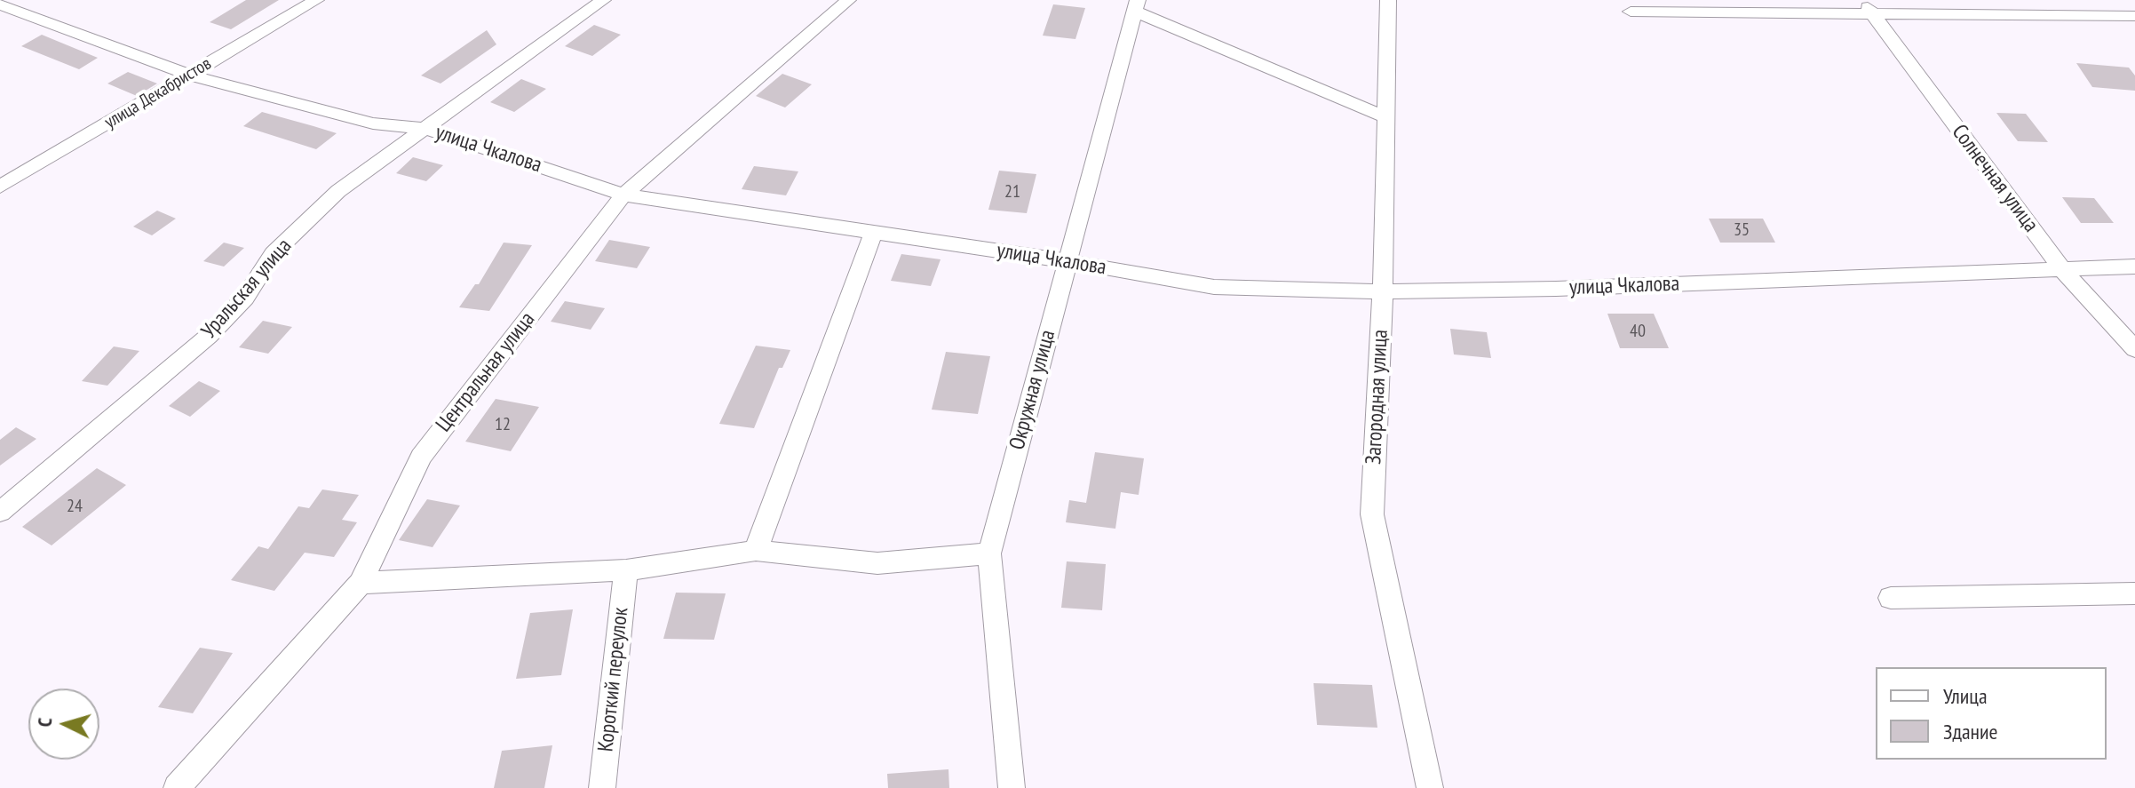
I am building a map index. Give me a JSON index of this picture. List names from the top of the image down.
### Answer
{
  "streets": {
    "street": [
      "улица Декабристов",
      "улица Чкалова",
      "Солнечная улица",
      "Уральская улица",
      "Центральная улица",
      "Окружная улица",
      "Загородная улица",
      "Короткий переулок"
    ]
  },
  "crossings": [
    ["улица Декабристов", "улица Чкалова"],
    ["улица Чкалова", "Солнечная улица"],
    ["улица Чкалова", "Уральская улица"],
    ["улица Чкалова", "Центральная улица"],
    ["улица Чкалова", "Окружная улица"],
    ["улица Чкалова", "Загородная улица"]
  ],
  "house_numbers": [
    "21",
    "35",
    "40",
    "12",
    "24"
  ],
  "legend": ["Улица", "Здание"],
  "north": "left"
}
